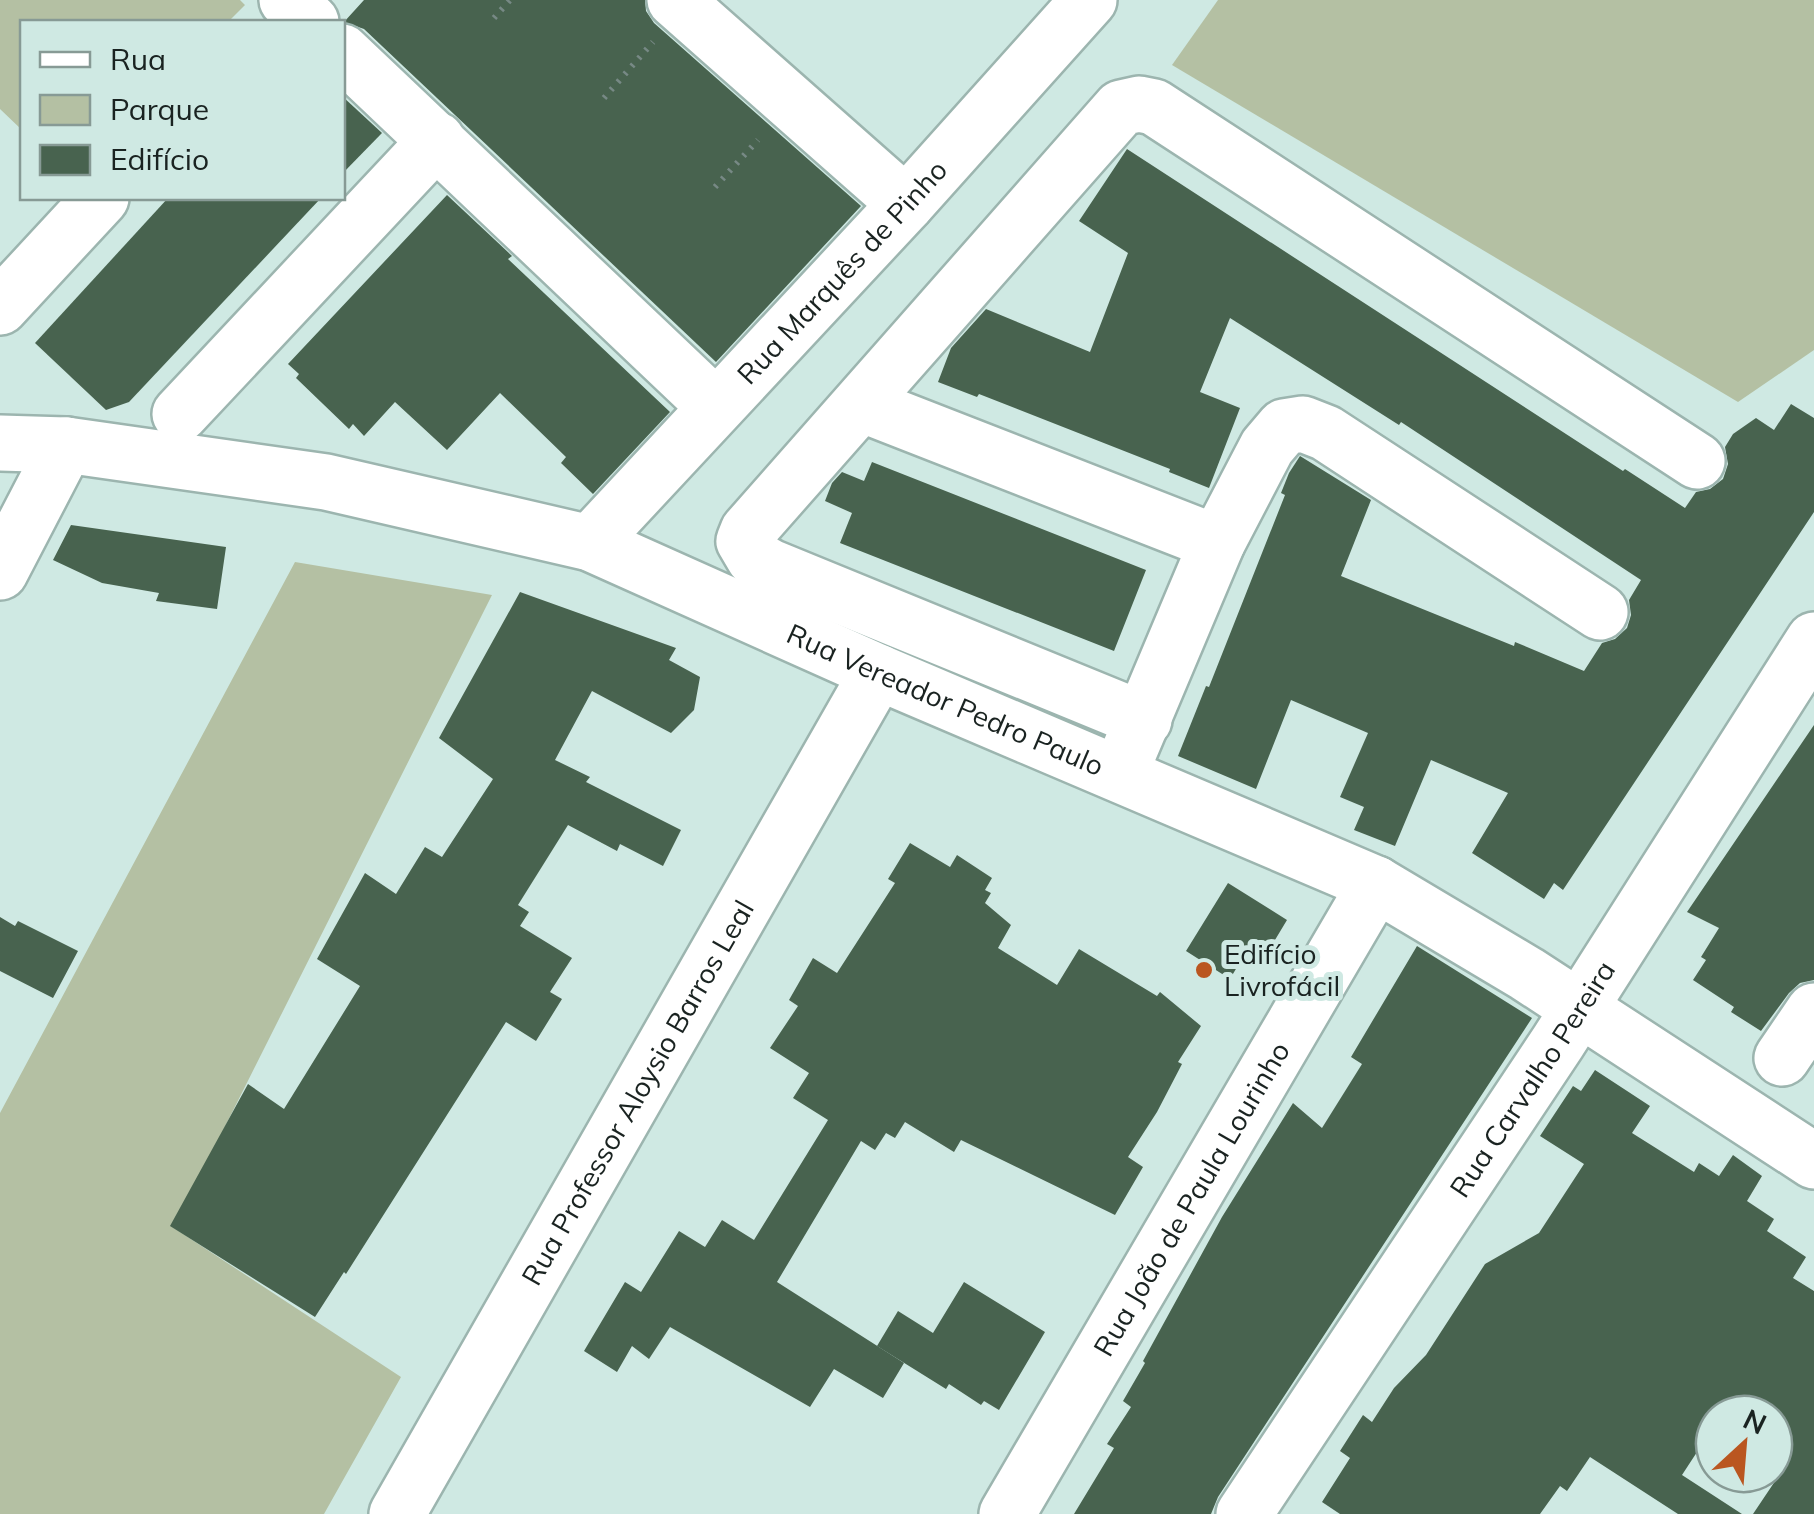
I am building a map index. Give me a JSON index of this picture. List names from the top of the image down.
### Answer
{
  "streets": {
    "street": [
      "Rua Marquês de Pinho",
      "Rua Vereador Pedro Paulo",
      "Rua Carvalho Pereira",
      "Rua Professor Aloysio Barros Leal",
      "Rua João de Paula Lourinho"
    ]
  },
  "crossings": [
    ["Rua Marquês de Pinho", "Rua Vereador Pedro Paulo"],
    ["Rua Vereador Pedro Paulo", "Rua Carvalho Pereira"],
    ["Rua Vereador Pedro Paulo", "Rua Professor Aloysio Barros Leal"],
    ["Rua Vereador Pedro Paulo", "Rua João de Paula Lourinho"]
  ],
  "places": ["Edifício Livrofácil"],
  "legend": ["Rua", "Parque", "Edifício"],
  "north": "top right"
}
